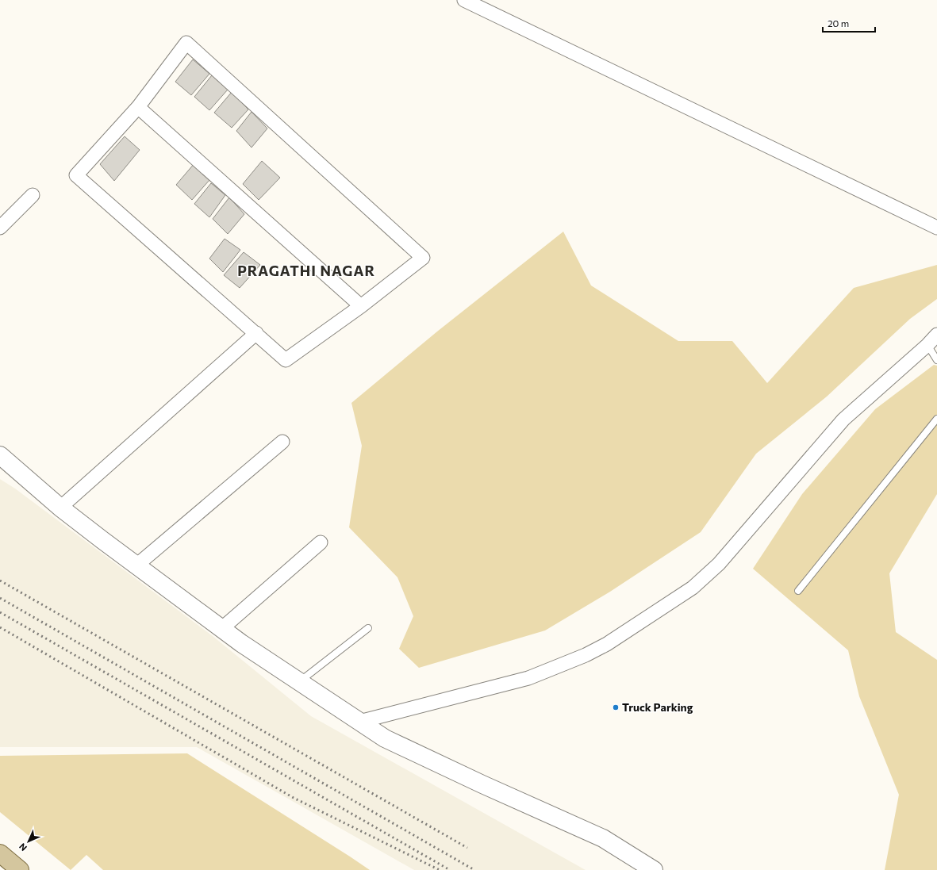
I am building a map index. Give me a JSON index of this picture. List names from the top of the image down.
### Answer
{
  "districts": ["PRAGATHI NAGAR"],
  "places": ["Truck Parking"],
  "scale_bar": "20 m",
  "north": "bottom left"
}
